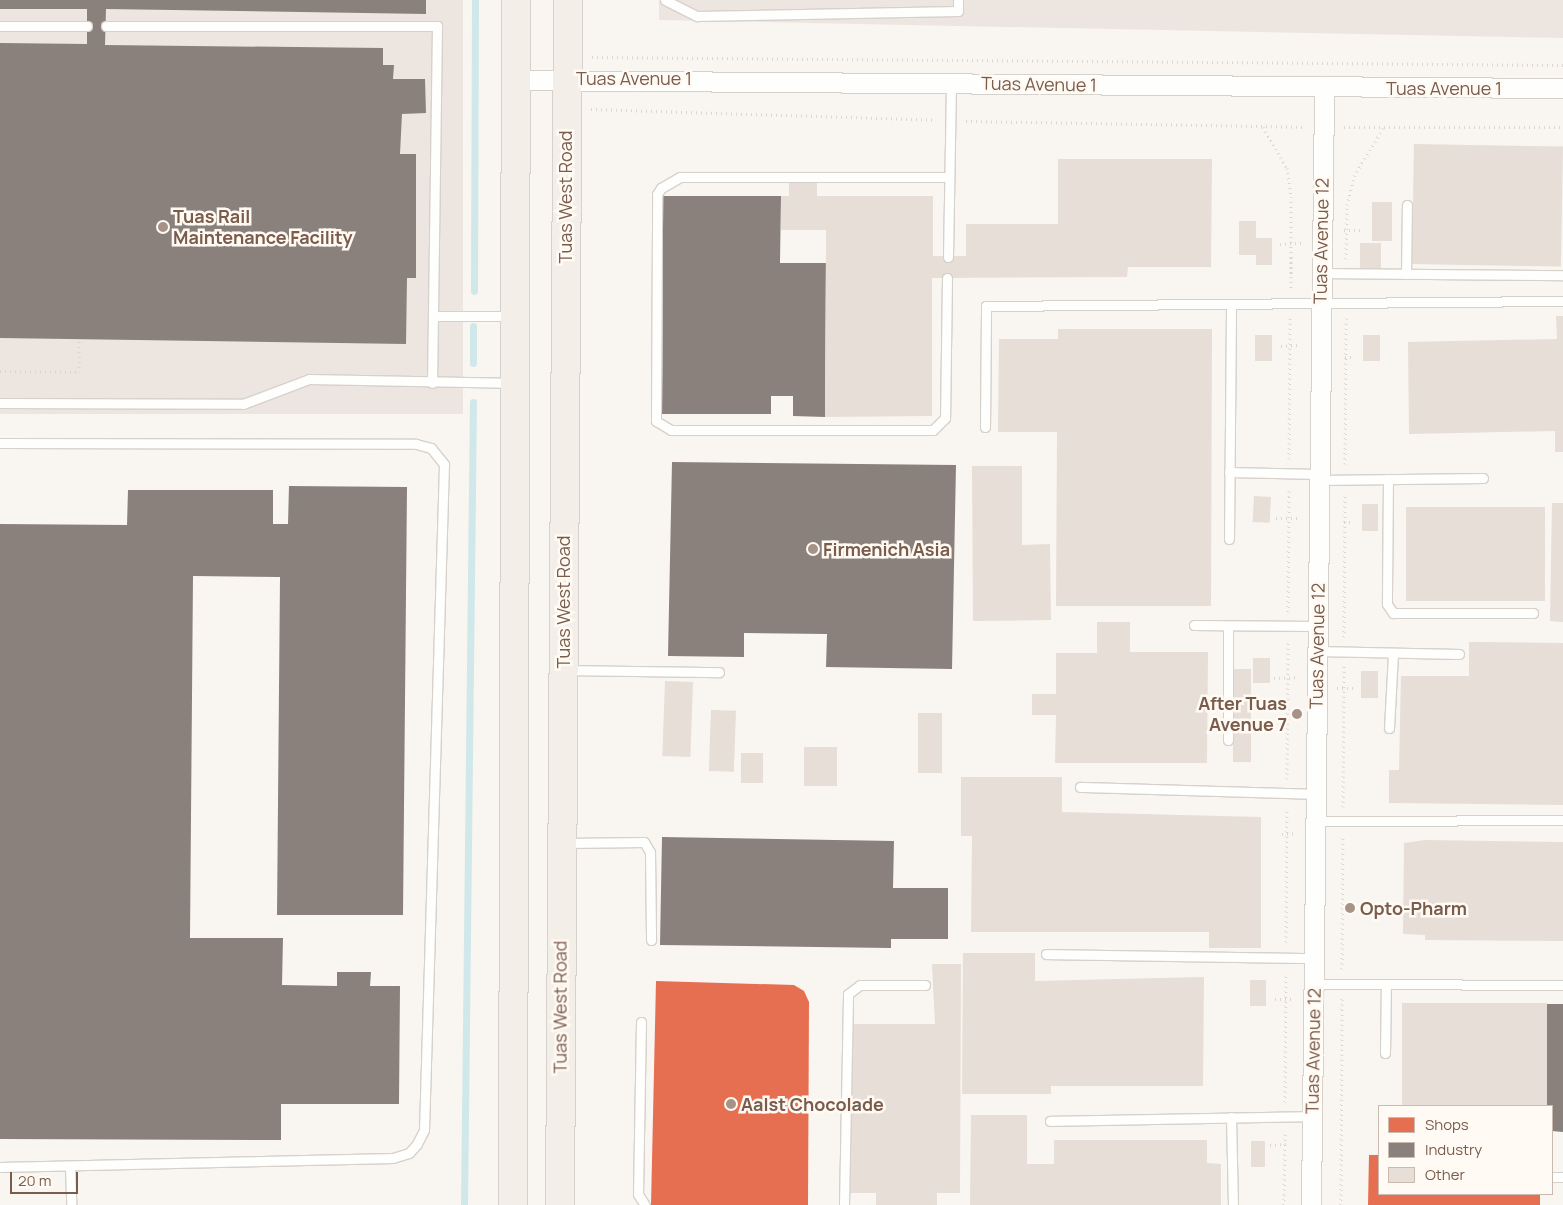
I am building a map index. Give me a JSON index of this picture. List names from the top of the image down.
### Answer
{
  "streets": {
    "main road": ["Tuas West Road"],
    "street": ["Tuas Avenue 1", "Tuas Avenue 12"]
  },
  "crossings": [
    ["Tuas Avenue 1", "Tuas West Road"],
    ["Tuas Avenue 1", "Tuas Avenue 12"]
  ],
  "places": [
    "Tuas Rail Maintenance Facility",
    "Firmenich Asia",
    "After Tuas Avenue 7",
    "Opto-Pharm",
    "Aalst Chocolade"
  ],
  "legend": ["Shops", "Industry", "Other"],
  "scale_bar": "20 m"
}
